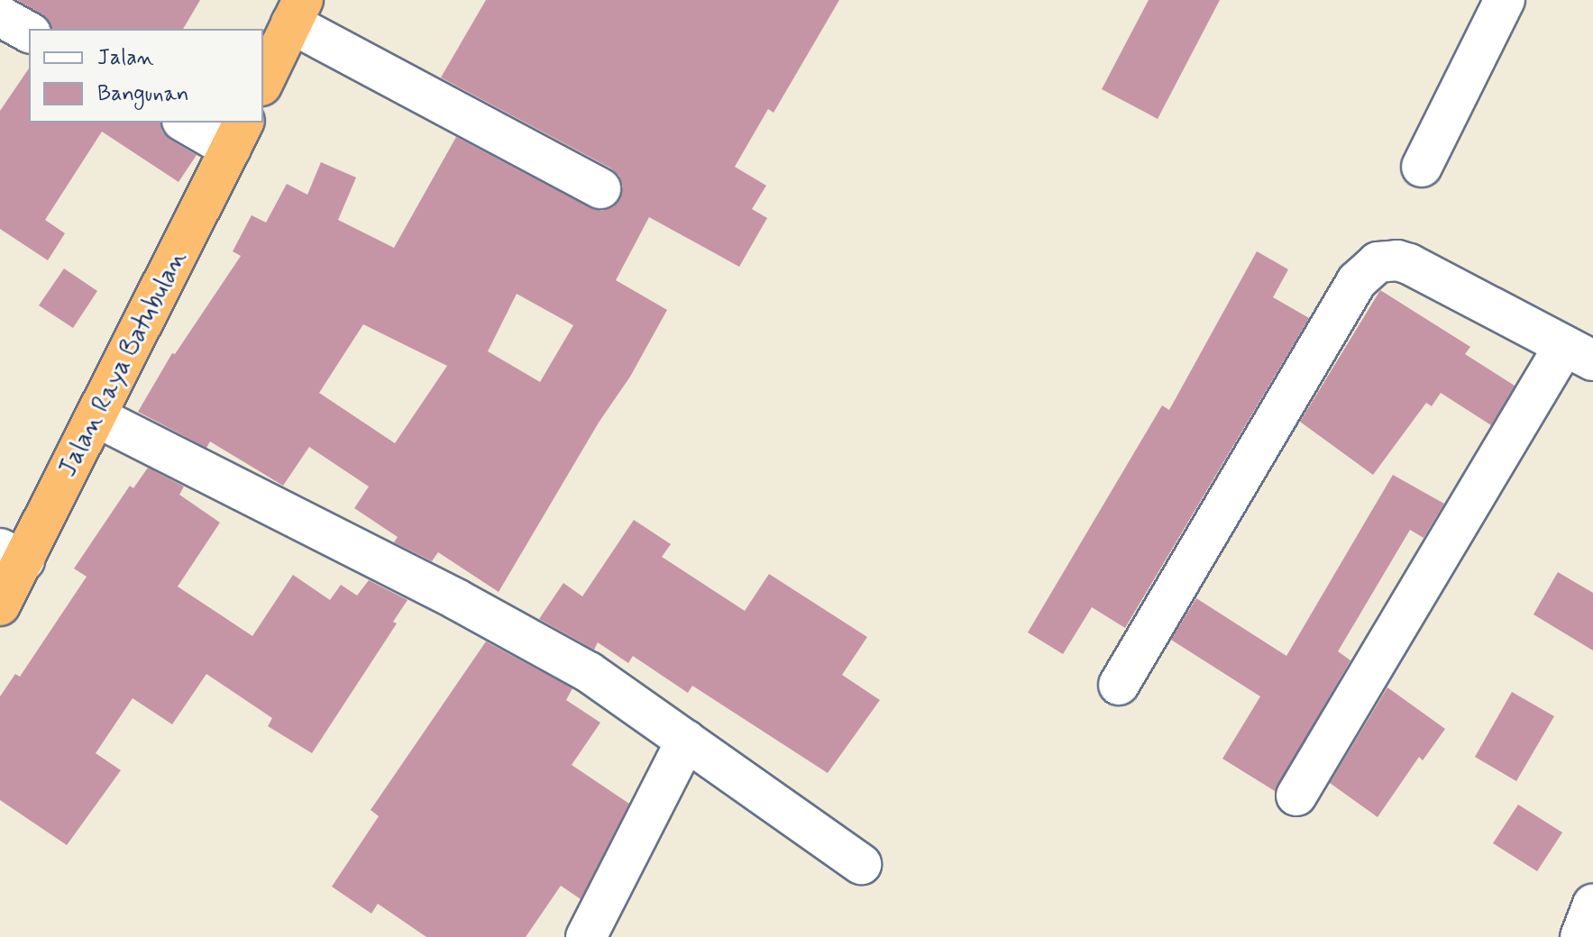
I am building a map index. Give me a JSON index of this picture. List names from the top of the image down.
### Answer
{
  "streets": {
    "highway": ["Jalan Raya Batubulan"]
  },
  "legend": ["Jalan", "Bangunan"]
}
